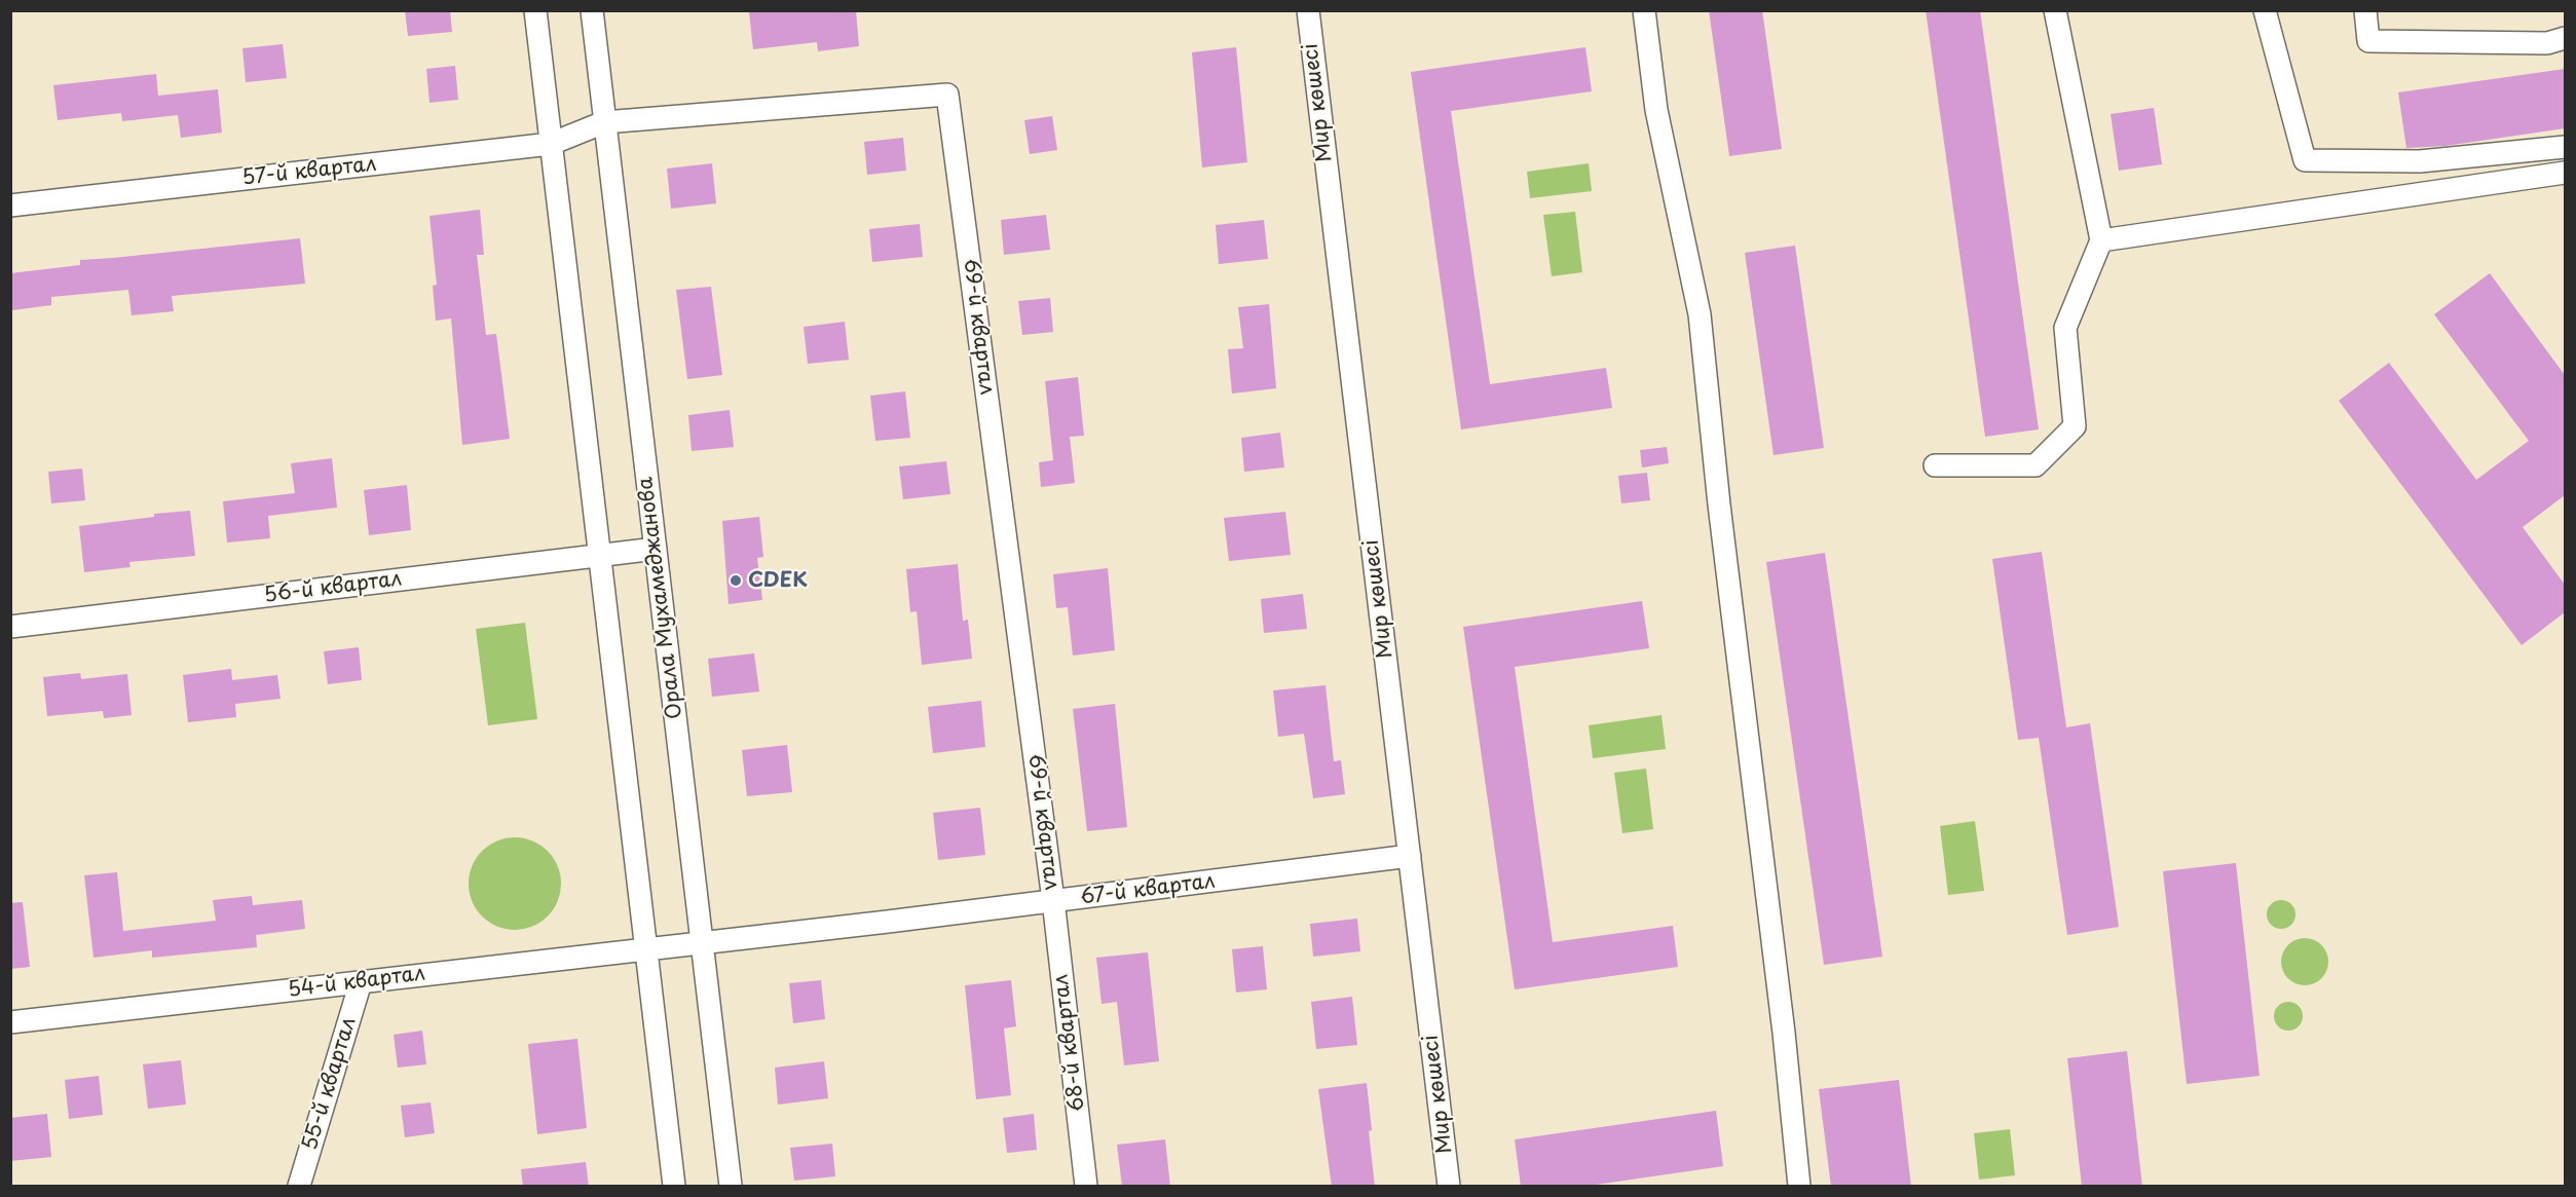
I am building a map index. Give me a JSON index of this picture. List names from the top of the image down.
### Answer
{
  "streets": {
    "street": [
      "Мир көшесі",
      "57-й квартал",
      "69-й квартал",
      "56-й квартал",
      "Орала Мухамеджанова",
      "67-й квартал",
      "54-й квартал",
      "68-й квартал",
      "55-й квартал"
    ]
  },
  "crossings": [
    ["Мир көшесі", "67-й квартал"],
    ["57-й квартал", "69-й квартал"],
    ["57-й квартал", "Орала Мухамеджанова"],
    ["69-й квартал", "Орала Мухамеджанова"],
    ["69-й квартал", "67-й квартал"],
    ["69-й квартал", "68-й квартал"],
    ["56-й квартал", "Орала Мухамеджанова"],
    ["Орала Мухамеджанова", "67-й квартал"],
    ["Орала Мухамеджанова", "54-й квартал"],
    ["67-й квартал", "54-й квартал"],
    ["67-й квартал", "68-й квартал"],
    ["54-й квартал", "55-й квартал"]
  ],
  "places": ["CDEK"]
}
